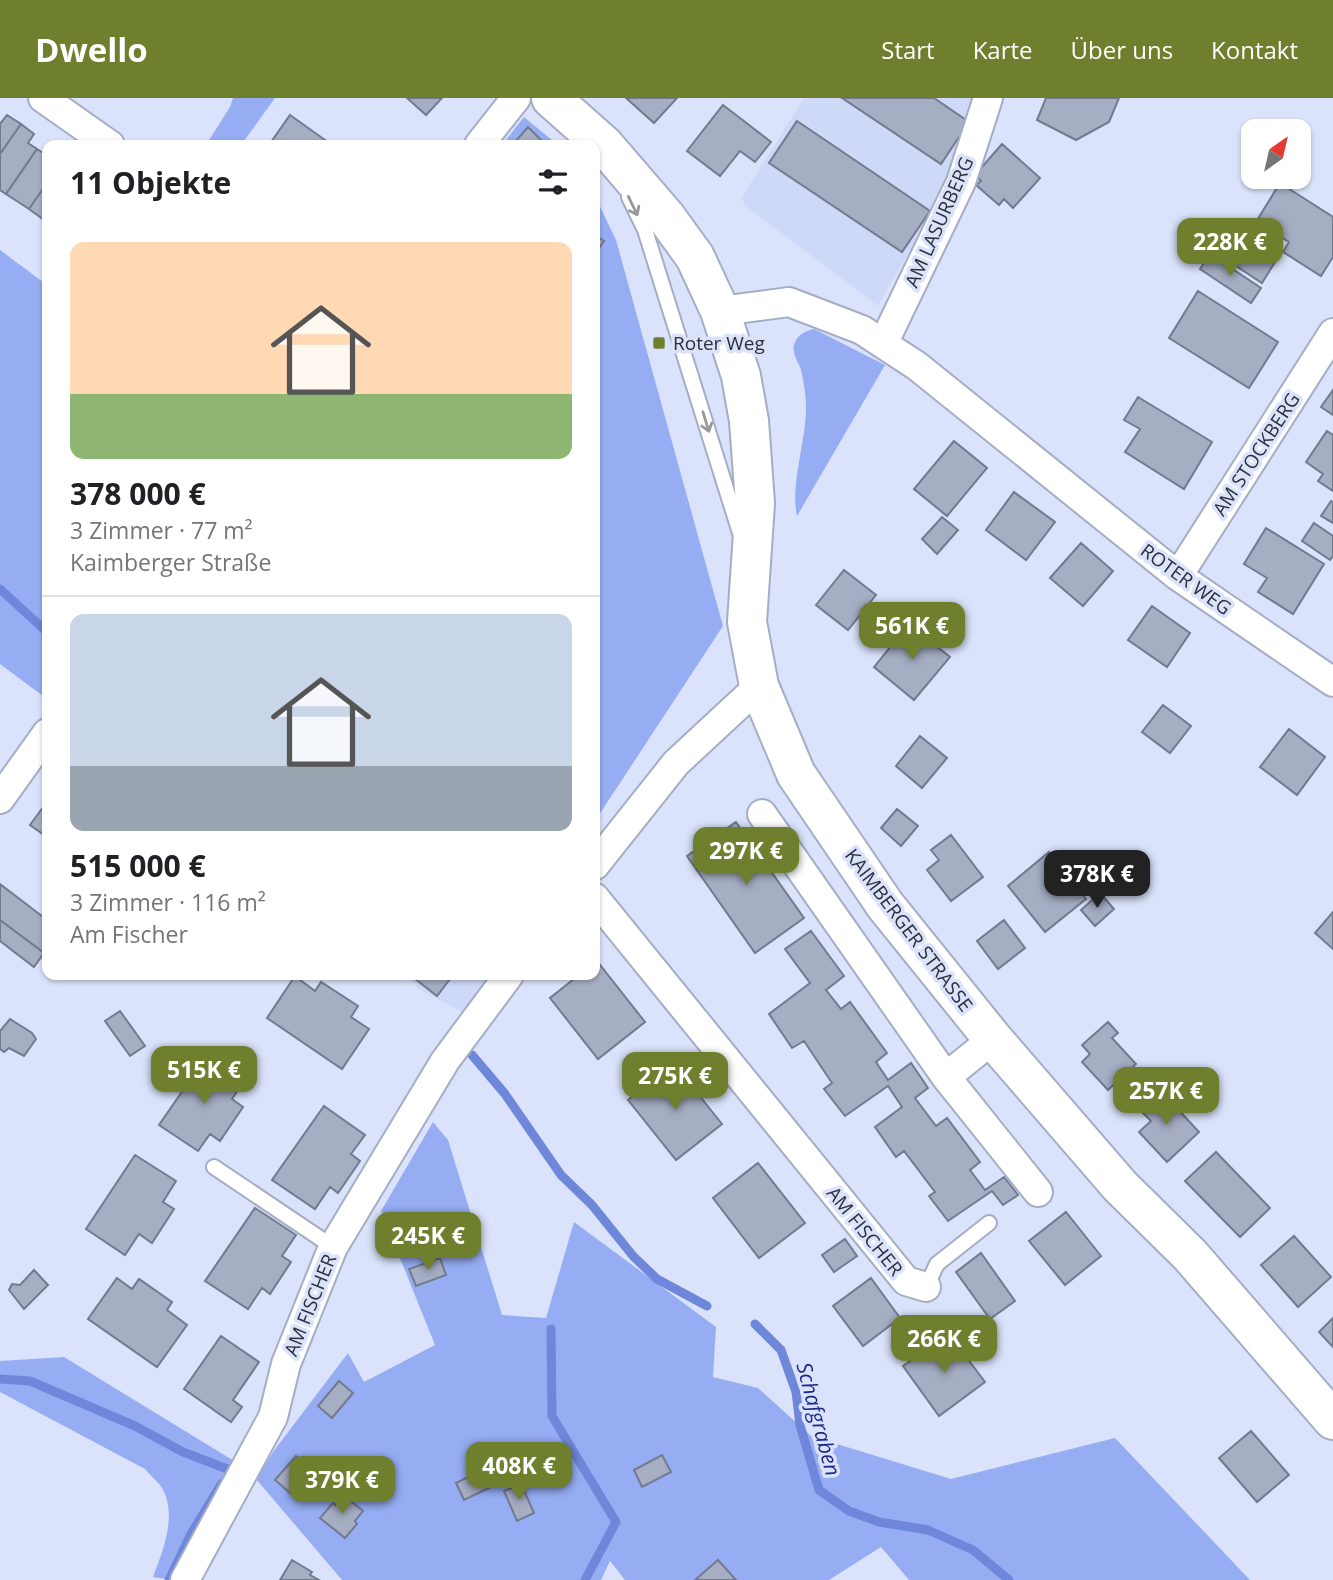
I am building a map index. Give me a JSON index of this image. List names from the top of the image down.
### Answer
{
  "streets": {
    "main road": ["KAIMBERGER STRASSE"],
    "street": [
      "AM LASURBERG",
      "AM STOCKBERG",
      "ROTER WEG",
      "AM FISCHER"
    ]
  },
  "crossings": [
    ["AM LASURBERG", "ROTER WEG"],
    ["AM STOCKBERG", "ROTER WEG"],
    ["ROTER WEG", "KAIMBERGER STRASSE"]
  ],
  "water": ["Schafgraben"],
  "places": {
    "transit": ["Roter Weg"]
  },
  "north": "top right",
  "page": {
    "header": "Dwello",
    "nav": [
      "Start",
      "Karte",
      "Über uns",
      "Kontakt"
    ],
    "heading": "11 Objekte",
    "price": [
      "228K €",
      "561K €",
      "297K €",
      "378K €",
      "515K €",
      "275K €",
      "257K €",
      "245K €",
      "266K €",
      "408K €",
      "379K €"
    ],
    "list": [
      {
        "name": "378 000 €",
        "note": "3 Zimmer · 77 m² · Kaimberger Straße"
      },
      {
        "name": "515 000 €",
        "note": "3 Zimmer · 116 m² · Am Fischer"
      }
    ]
  }
}
